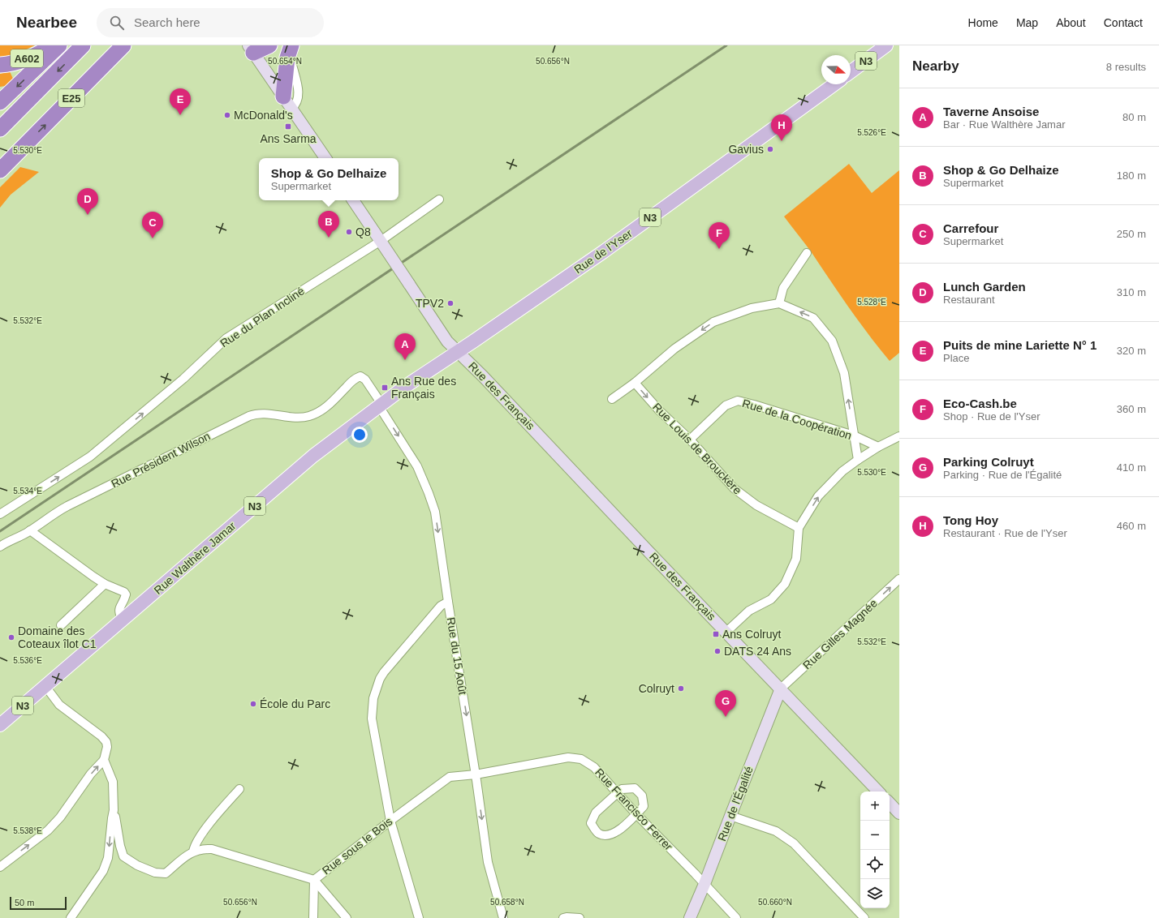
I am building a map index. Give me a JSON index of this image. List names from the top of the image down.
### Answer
{
  "streets": {
    "highway": ["A602", "E25"],
    "main road": [
      "N3",
      "Rue de l'Yser",
      "Rue des Français",
      "Rue Walthère Jamar",
      "Rue de l'Égalité"
    ],
    "street": [
      "Rue du Plan Incliné",
      "Rue de la Coopération",
      "Rue Louis de Brouckère",
      "Rue Président Wilson",
      "Rue Gilles Magnée",
      "Rue du 15 Août",
      "Rue Francisco Ferrer",
      "Rue sous le Bois"
    ]
  },
  "crossings": [
    ["Rue de l'Yser", "Rue des Français"],
    ["Rue de l'Yser", "Rue Walthère Jamar"],
    ["Rue du Plan Incliné", "Rue des Français"],
    ["Rue des Français", "Rue Walthère Jamar"],
    ["Rue des Français", "Rue Gilles Magnée"],
    ["Rue des Français", "Rue de l'Égalité"],
    ["Rue de la Coopération", "Rue Louis de Brouckère"],
    ["Rue Président Wilson", "Rue Walthère Jamar"],
    ["Rue Président Wilson", "Rue du 15 Août"],
    ["Rue Walthère Jamar", "Rue du 15 Août"],
    ["Rue Gilles Magnée", "Rue de l'Égalité"],
    ["Rue du 15 Août", "Rue Francisco Ferrer"],
    ["Rue du 15 Août", "Rue sous le Bois"],
    ["Rue de l'Égalité", "Rue Francisco Ferrer"],
    ["Rue Francisco Ferrer", "Rue sous le Bois"]
  ],
  "one_way": [
    "Rue du Plan Incliné",
    "Rue Louis de Brouckère",
    "Rue Gilles Magnée",
    "Rue du 15 Août"
  ],
  "places": {
    "other": [
      "McDonald's",
      "Gavius",
      "Q8",
      "TPV2",
      "Domaine des Coteaux îlot C1",
      "DATS 24 Ans",
      "Colruyt",
      "École du Parc"
    ],
    "transit": ["Ans Sarma", "Ans Rue des Français", "Ans Colruyt"]
  },
  "scale_bar": "50 m",
  "north": "right",
  "page": {
    "header": "Nearbee",
    "search": "Search here",
    "nav": [
      "Home",
      "Map",
      "About",
      "Contact"
    ],
    "heading": ["Nearby", "8 results"],
    "list": [
      {
        "mark": "A",
        "name": "Taverne Ansoise",
        "note": "Bar · Rue Walthère Jamar",
        "value": "80 m"
      },
      {
        "mark": "B",
        "name": "Shop & Go Delhaize",
        "note": "Supermarket",
        "value": "180 m"
      },
      {
        "mark": "C",
        "name": "Carrefour",
        "note": "Supermarket",
        "value": "250 m"
      },
      {
        "mark": "D",
        "name": "Lunch Garden",
        "note": "Restaurant",
        "value": "310 m"
      },
      {
        "mark": "E",
        "name": "Puits de mine Lariette N° 1",
        "note": "Place",
        "value": "320 m"
      },
      {
        "mark": "F",
        "name": "Eco-Cash.be",
        "note": "Shop · Rue de l'Yser",
        "value": "360 m"
      },
      {
        "mark": "G",
        "name": "Parking Colruyt",
        "note": "Parking · Rue de l'Égalité",
        "value": "410 m"
      },
      {
        "mark": "H",
        "name": "Tong Hoy",
        "note": "Restaurant · Rue de l'Yser",
        "value": "460 m"
      }
    ],
    "pins": [
      "E",
      "H",
      "D",
      "B",
      "C",
      "F",
      "A",
      "G"
    ],
    "popup": ["Shop & Go Delhaize", "Supermarket"],
    "map_buttons": ["+", "−"],
    "scale": "50 m"
  },
  "coordinates": [
    "50.654°N",
    "50.656°N",
    "5.526°E",
    "5.530°E",
    "5.528°E",
    "5.532°E",
    "5.534°E",
    "5.536°E",
    "5.538°E",
    "50.658°N",
    "50.660°N"
  ]
}
